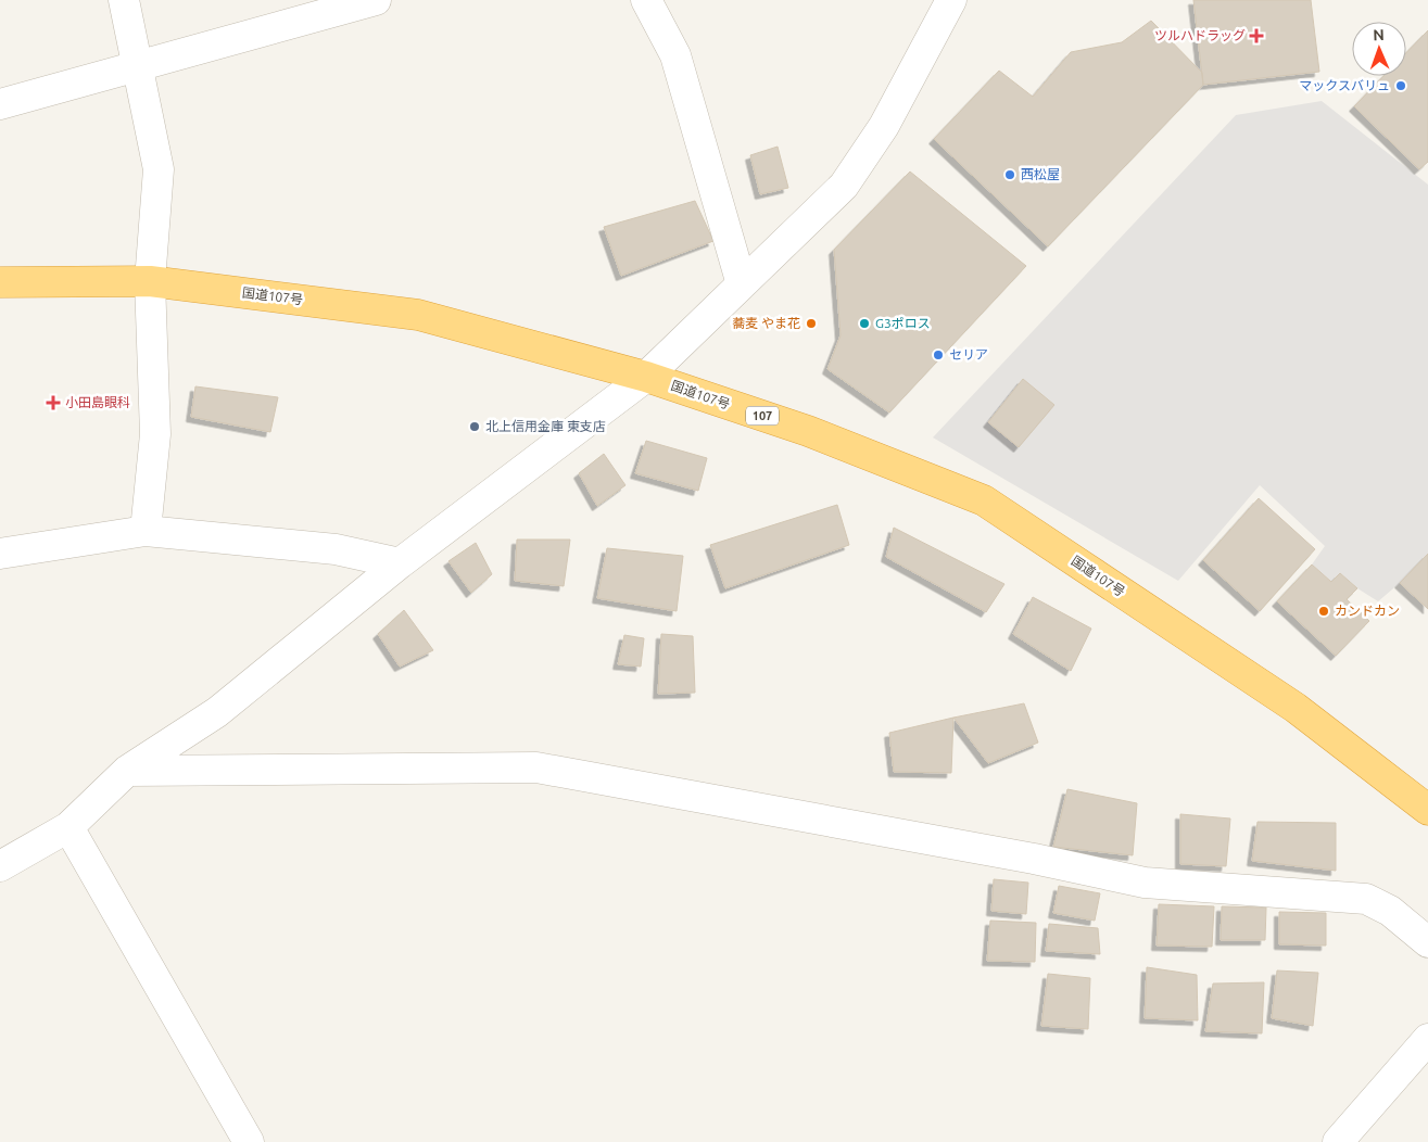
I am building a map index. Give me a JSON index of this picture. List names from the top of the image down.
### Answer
{
  "streets": {
    "highway": ["国道107号", "107"]
  },
  "places": {
    "health": ["ツルハドラッグ", "小田島眼科"],
    "other": [
      "マックスバリュ",
      "西松屋",
      "蕎麦 やま花",
      "G3ポロス",
      "セリア",
      "北上信用金庫 東支店",
      "カンドカン"
    ]
  },
  "north": "top"
}
